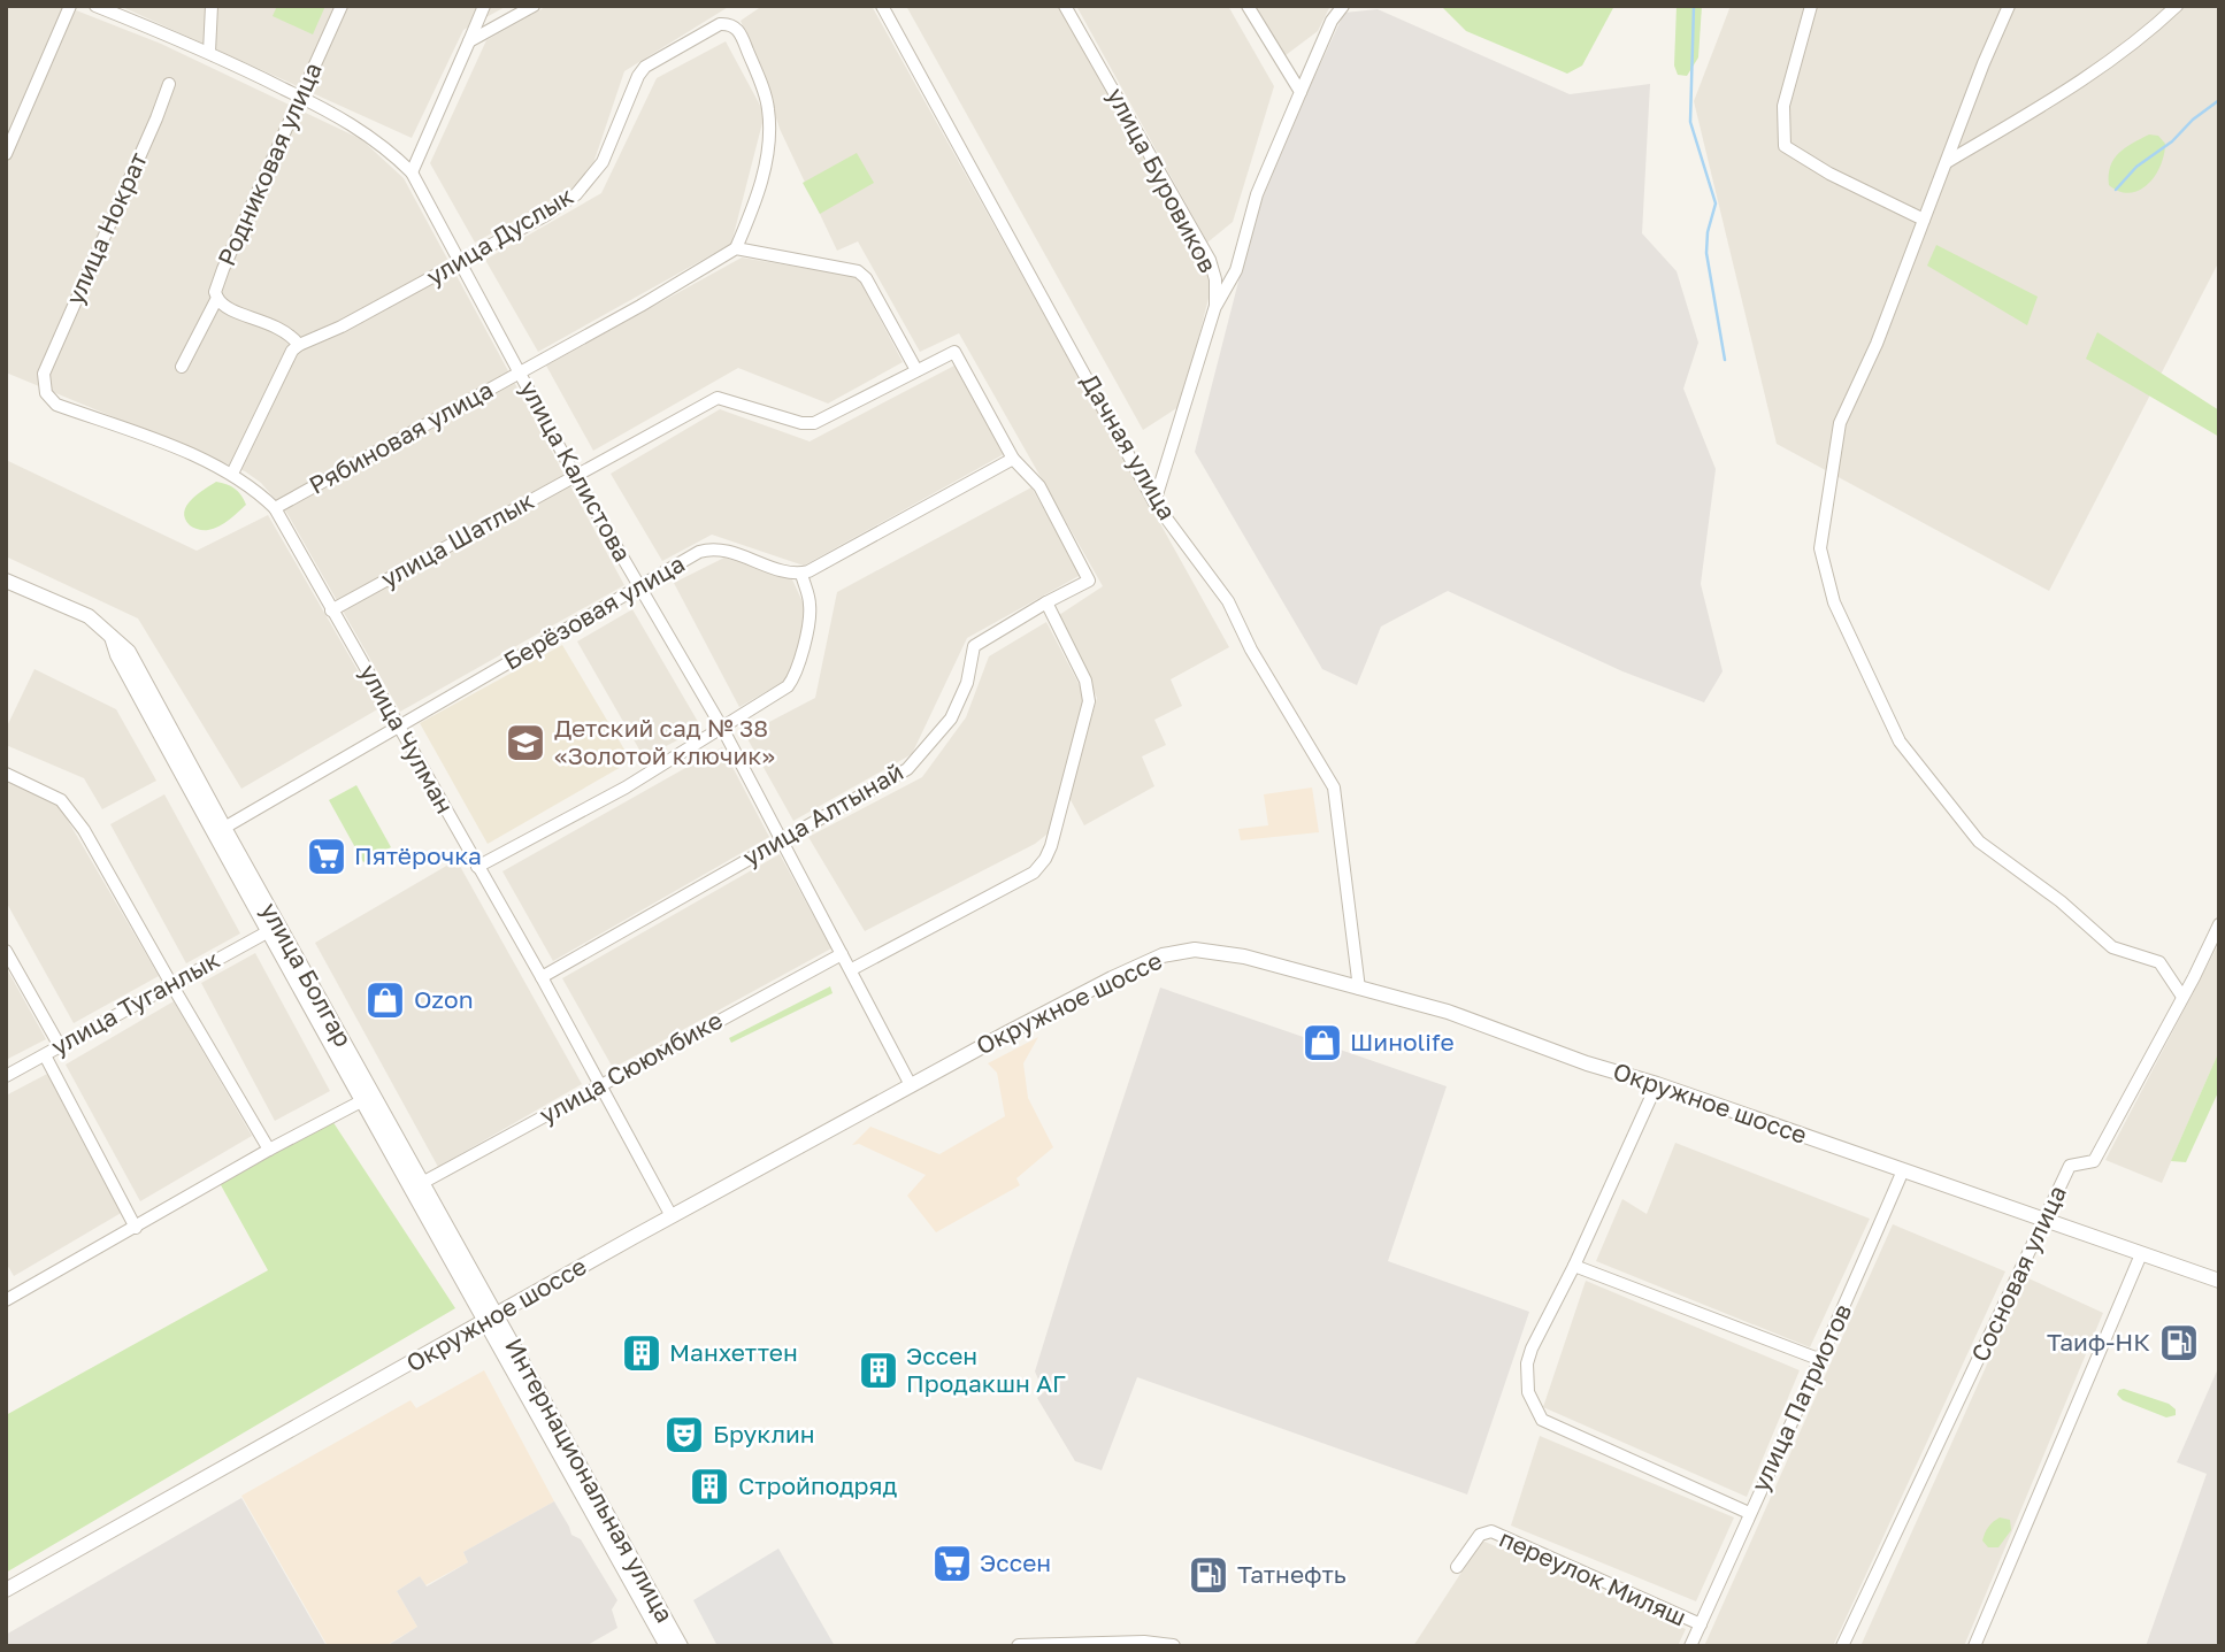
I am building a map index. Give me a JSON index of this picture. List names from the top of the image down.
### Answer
{
  "streets": {
    "street": [
      "Родниковая улица",
      "улица Буровиков",
      "улица Нократ",
      "улица Дуслык",
      "Рябиновая улица",
      "Дачная улица",
      "улица Калистова",
      "улица Шатлык",
      "Берёзовая улица",
      "улица Чулман",
      "улица Алтынай",
      "улица Болгар",
      "улица Туганлык",
      "Окружное шоссе",
      "улица Сююмбике",
      "Сосновая улица",
      "улица Патриотов",
      "Интернациональная улица",
      "переулок Миляш"
    ]
  },
  "crossings": [
    ["Родниковая улица", "улица Калистова"],
    ["улица Буровиков", "Дачная улица"],
    ["улица Нократ", "улица Чулман"],
    ["улица Дуслык", "Рябиновая улица"],
    ["улица Дуслык", "улица Калистова"],
    ["Рябиновая улица", "улица Калистова"],
    ["Рябиновая улица", "улица Чулман"],
    ["Дачная улица", "Окружное шоссе"],
    ["улица Калистова", "улица Шатлык"],
    ["улица Калистова", "Берёзовая улица"],
    ["улица Калистова", "улица Алтынай"],
    ["улица Калистова", "Окружное шоссе"],
    ["улица Калистова", "улица Сююмбике"],
    ["улица Шатлык", "улица Чулман"],
    ["улица Шатлык", "улица Алтынай"],
    ["Берёзовая улица", "улица Чулман"],
    ["Берёзовая улица", "улица Болгар"],
    ["улица Чулман", "улица Алтынай"],
    ["улица Чулман", "Окружное шоссе"],
    ["улица Чулман", "улица Сююмбике"],
    ["улица Болгар", "улица Туганлык"],
    ["улица Болгар", "Окружное шоссе"],
    ["улица Болгар", "улица Сююмбике"],
    ["улица Болгар", "Интернациональная улица"],
    ["Окружное шоссе", "Сосновая улица"],
    ["Окружное шоссе", "улица Патриотов"],
    ["Окружное шоссе", "Интернациональная улица"],
    ["улица Патриотов", "переулок Миляш"]
  ],
  "places": {
    "school or university": ["Детский сад № 38 «Золотой ключик»"],
    "supermarket": ["Пятёрочка", "Эссен"],
    "shop": ["Ozon", "Шиноlife"],
    "fuel station": ["Таиф-НК", "Татнефть"],
    "building": ["Манхеттен", "Эссен Продакшн АГ", "Стройподряд"],
    "theatre": ["Бруклин"]
  }
}
